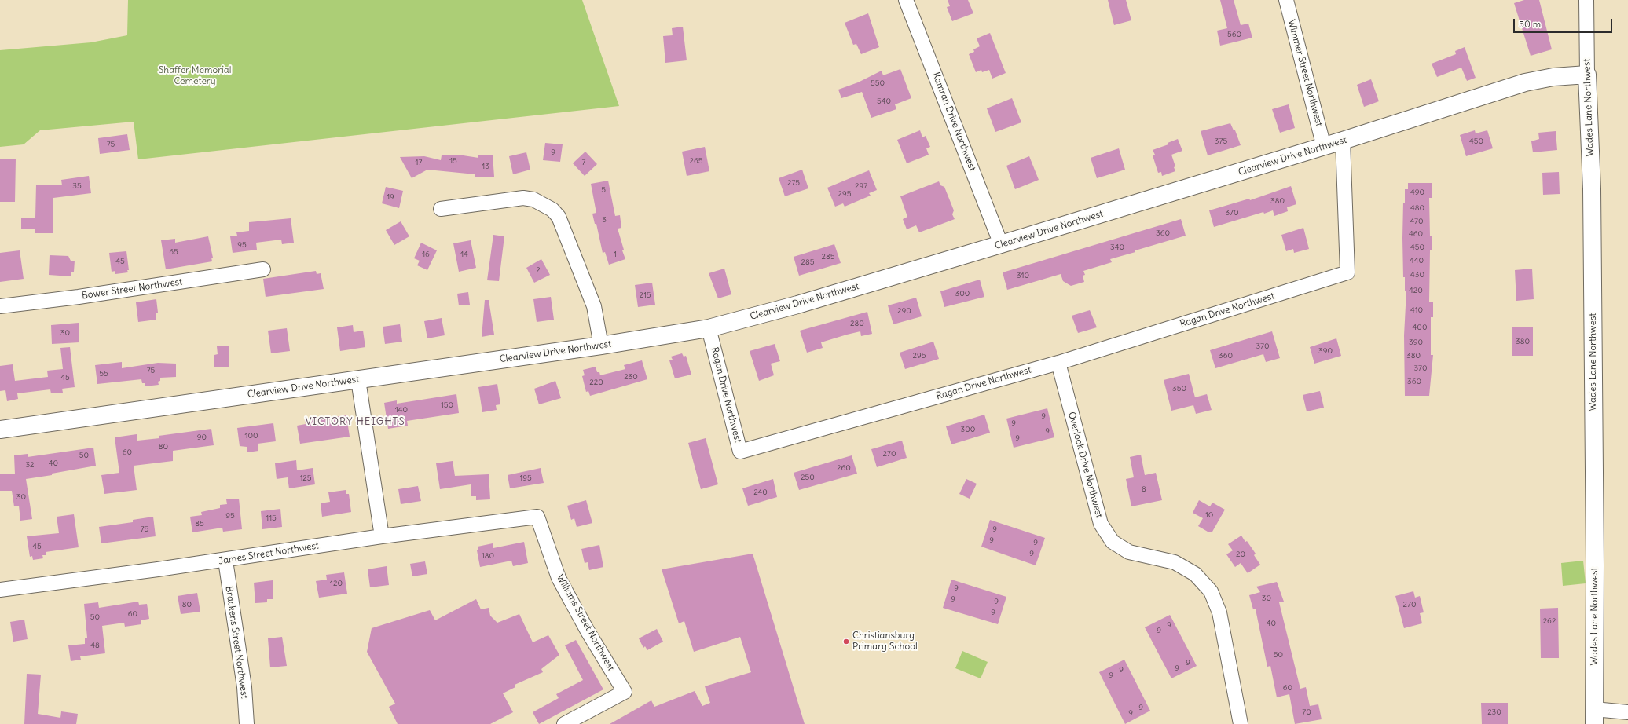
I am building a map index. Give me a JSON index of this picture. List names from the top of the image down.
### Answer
{
  "streets": {
    "street": [
      "Wimmer Street Northwest",
      "Wades Lane Northwest",
      "Kamran Drive Northwest",
      "Clearview Drive Northwest",
      "Bower Street Northwest",
      "Ragan Drive Northwest",
      "Overlook Drive Northwest",
      "James Street Northwest",
      "Williams Street Northwest",
      "Brackens Street Northwest"
    ]
  },
  "crossings": [
    ["Wimmer Street Northwest", "Clearview Drive Northwest"],
    ["Wades Lane Northwest", "Clearview Drive Northwest"],
    ["Kamran Drive Northwest", "Clearview Drive Northwest"],
    ["Clearview Drive Northwest", "Ragan Drive Northwest"],
    ["Ragan Drive Northwest", "Overlook Drive Northwest"],
    ["James Street Northwest", "Williams Street Northwest"],
    ["James Street Northwest", "Brackens Street Northwest"]
  ],
  "districts": ["VICTORY HEIGHTS"],
  "parks": ["Shaffer Memorial Cemetery"],
  "places": ["Christiansburg Primary School"],
  "house_numbers": [
    "560",
    "550",
    "540",
    "375",
    "450",
    "75",
    "9",
    "15",
    "265",
    "17",
    "7",
    "13",
    "275",
    "35",
    "297",
    "5",
    "490",
    "295",
    "19",
    "380",
    "480",
    "370",
    "3",
    "470",
    "360",
    "460",
    "95",
    "340",
    "450",
    "65",
    "16",
    "14",
    "1",
    "285",
    "440",
    "45",
    "285",
    "2",
    "430",
    "310",
    "420",
    "300",
    "215",
    "410",
    "290",
    "280",
    "400",
    "30",
    "380",
    "390",
    "370",
    "390",
    "295",
    "360",
    "380",
    "370",
    "75",
    "55",
    "230",
    "45",
    "360",
    "220",
    "350",
    "150",
    "140",
    "9",
    "9",
    "300",
    "9",
    "100",
    "90",
    "9",
    "80",
    "60",
    "270",
    "50",
    "40",
    "32",
    "260",
    "250",
    "125",
    "195",
    "8",
    "240",
    "30",
    "10",
    "95",
    "115",
    "85",
    "75",
    "9",
    "9",
    "9",
    "45",
    "9",
    "20",
    "180",
    "120",
    "9",
    "30",
    "9",
    "9",
    "80",
    "270",
    "9",
    "60",
    "50",
    "262",
    "40",
    "9",
    "9",
    "48",
    "50",
    "9",
    "9",
    "9",
    "9",
    "60",
    "9",
    "70",
    "230",
    "9"
  ],
  "scale_bar": "50 m"
}
